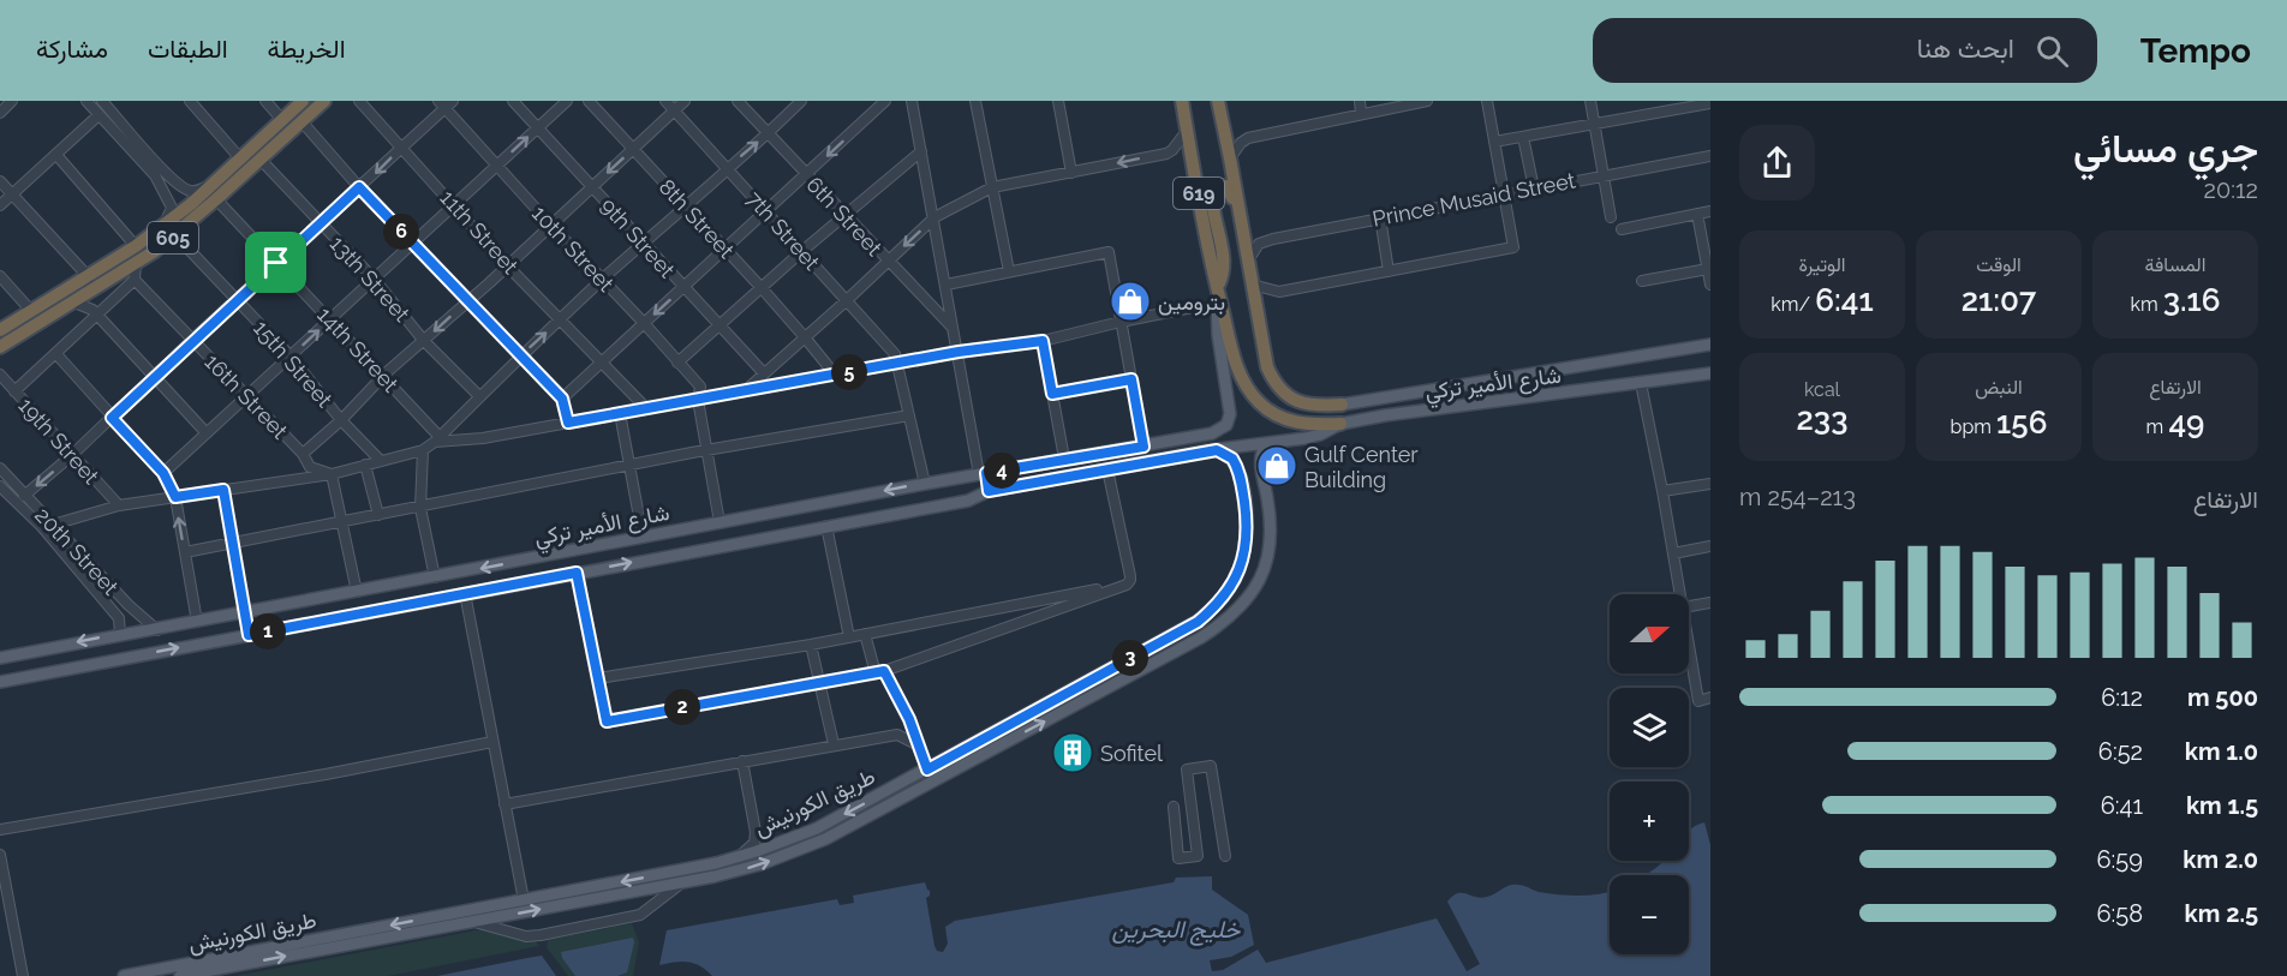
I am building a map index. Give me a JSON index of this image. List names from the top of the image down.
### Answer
{
  "streets": {
    "highway": ["619", "605"],
    "main road": ["شارع الأمير تركي", "طريق الكورنيش"],
    "street": [
      "Prince Musaid Street",
      "6th Street",
      "8th Street",
      "7th Street",
      "11th Street",
      "9th Street",
      "10th Street",
      "13th Street",
      "14th Street",
      "15th Street",
      "16th Street",
      "19th Street",
      "20th Street"
    ]
  },
  "crossings": [
    ["619", "Prince Musaid Street"],
    ["619", "شارع الأمير تركي"],
    ["605", "13th Street"],
    ["605", "14th Street"],
    ["605", "15th Street"],
    ["10th Street", "شارع الأمير تركي"],
    ["شارع الأمير تركي", "20th Street"],
    ["شارع الأمير تركي", "طريق الكورنيش"]
  ],
  "water": ["خليج البحرين"],
  "places": {
    "shop": ["بترومين", "Gulf Center Building"],
    "building": ["Sofitel"]
  },
  "north": "right",
  "page": {
    "header": "Tempo",
    "search": "ابحث هنا",
    "nav": ["الخريطة", "الطبقات", "مشاركة"],
    "heading": ["جري مسائي", "20:12"],
    "pins": [
      "6",
      "5",
      "4",
      "1",
      "3",
      "2"
    ],
    "stats": [
      ["المسافة", "3.16 km"],
      ["الوقت", "21:07"],
      ["الوتيرة", "6:41 /km"],
      ["الارتفاع", "49 m"],
      ["النبض", "156 bpm"],
      ["kcal", "233"]
    ],
    "chart": ["الارتفاع", "213–254 m"],
    "map_buttons": ["+", "−"],
    "list": [
      {
        "name": "500 m",
        "note": "6:12"
      },
      {
        "name": "1.0 km",
        "note": "6:52"
      },
      {
        "name": "1.5 km",
        "note": "6:41"
      },
      {
        "name": "2.0 km",
        "note": "6:59"
      },
      {
        "name": "2.5 km",
        "note": "6:58"
      }
    ]
  }
}
